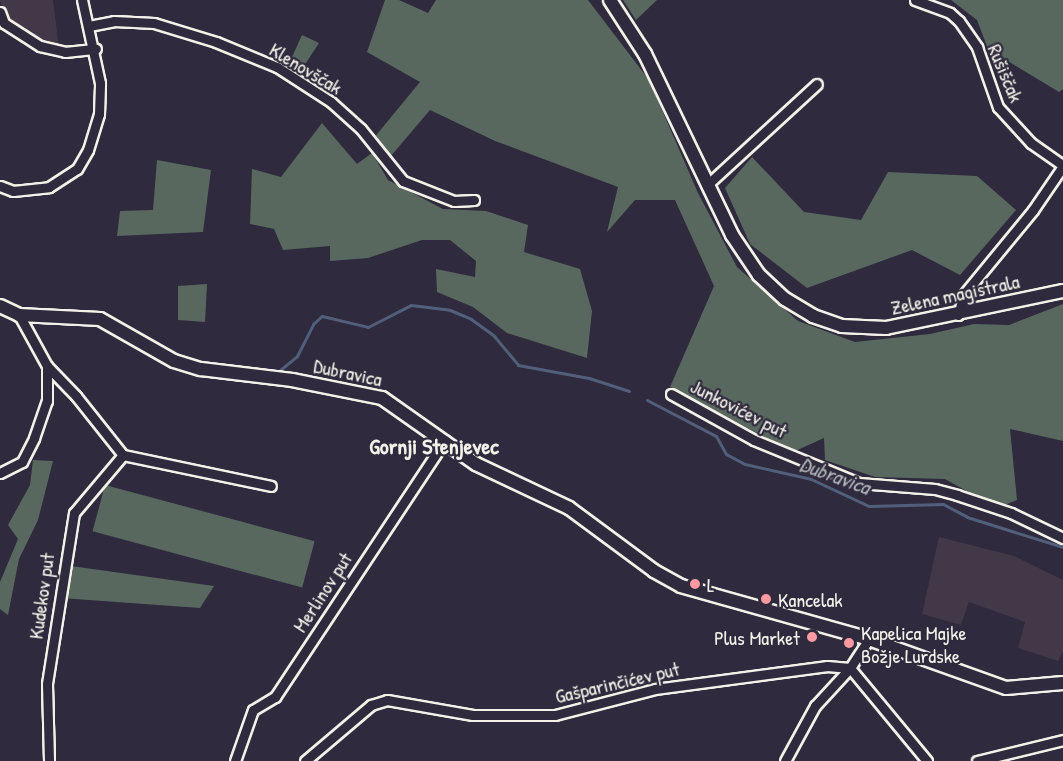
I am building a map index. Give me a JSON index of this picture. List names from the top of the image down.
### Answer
{
  "streets": {
    "street": [
      "Klenovščak",
      "Rušiščak",
      "Zelena magistrala",
      "Dubravica",
      "Junkovićev put",
      "Merlinov put",
      "Kudekov put",
      "Gašparinčićev put"
    ]
  },
  "crossings": [
    ["Rušiščak", "Zelena magistrala"],
    ["Dubravica", "Merlinov put"]
  ],
  "districts": ["Gornji Stenjevec"],
  "water": ["Dubravica"],
  "places": [
    "L",
    "Kancelak",
    "Plus Market",
    "Kapelica Majke Božje Lurdske"
  ]
}
